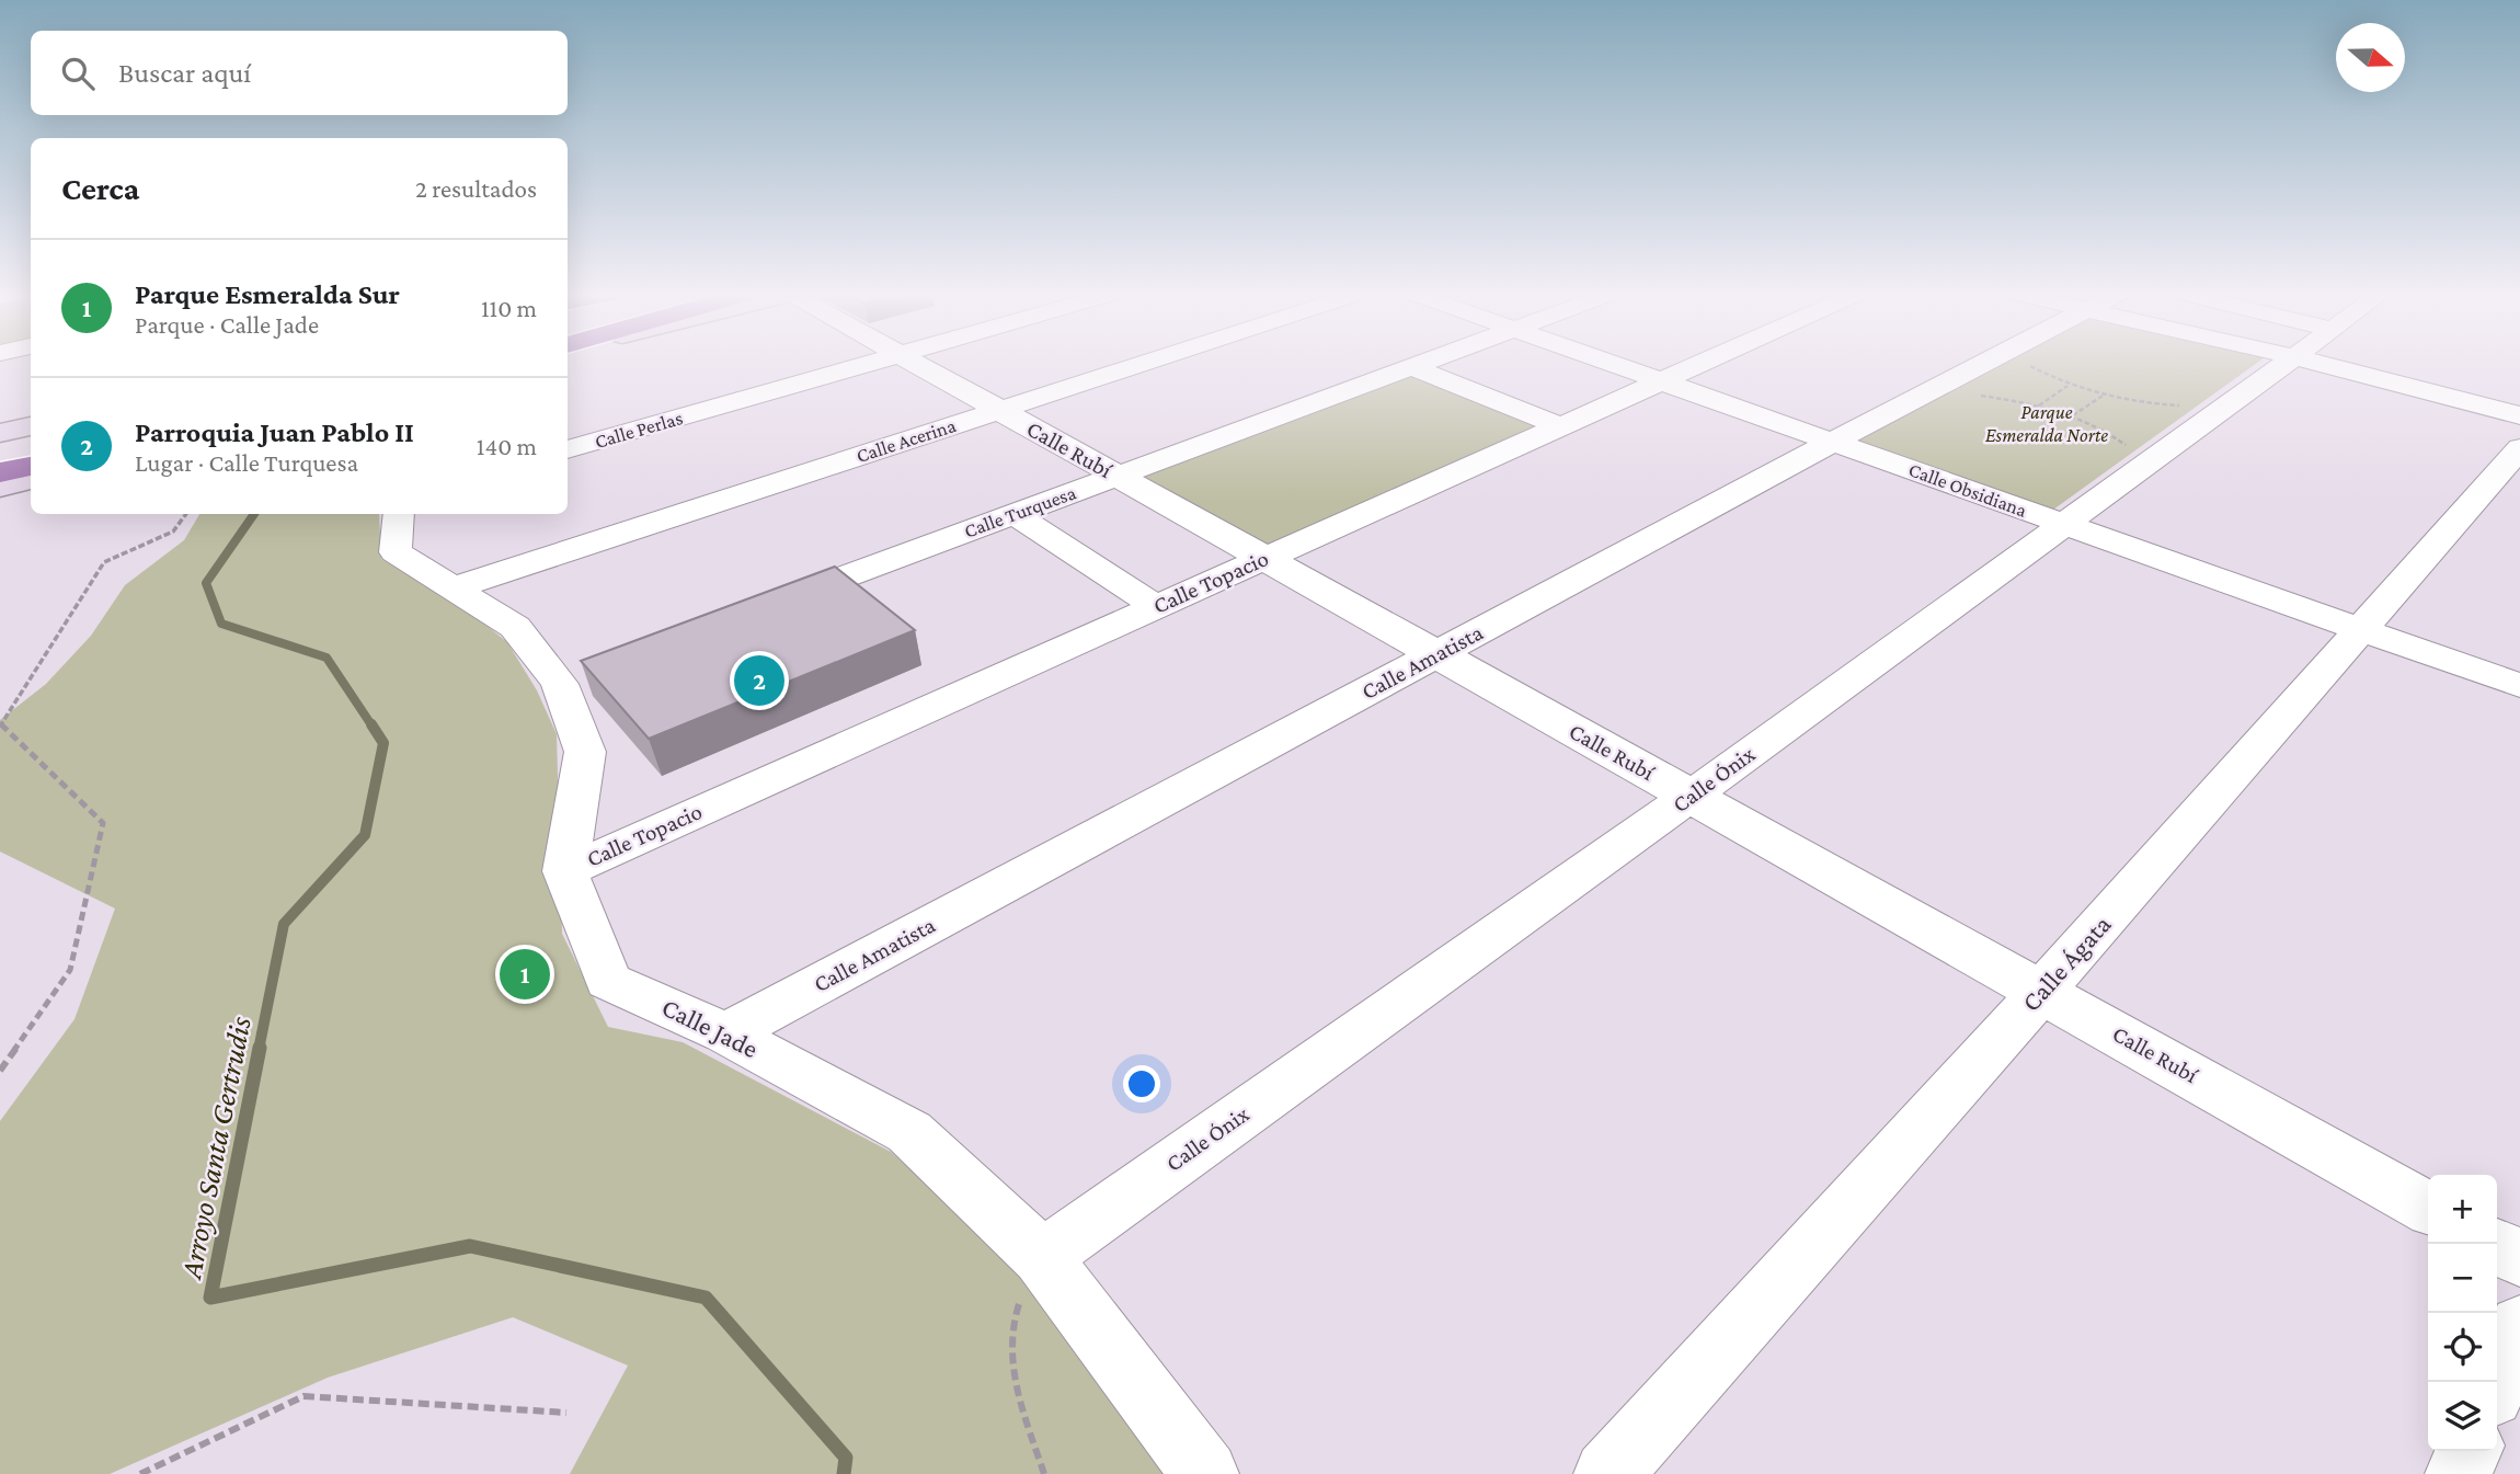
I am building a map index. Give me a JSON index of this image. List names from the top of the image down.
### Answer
{
  "streets": {
    "street": [
      "Calle Perlas",
      "Calle Acerina",
      "Calle Rubí",
      "Calle Obsidiana",
      "Calle Turquesa",
      "Calle Topacio",
      "Calle Amatista",
      "Calle Ónix",
      "Calle Ágata",
      "Calle Jade"
    ]
  },
  "crossings": [
    ["Calle Acerina", "Calle Rubí"],
    ["Calle Rubí", "Calle Turquesa"],
    ["Calle Rubí", "Calle Topacio"],
    ["Calle Rubí", "Calle Amatista"],
    ["Calle Rubí", "Calle Ónix"],
    ["Calle Rubí", "Calle Ágata"],
    ["Calle Obsidiana", "Calle Topacio"],
    ["Calle Obsidiana", "Calle Amatista"],
    ["Calle Obsidiana", "Calle Ónix"],
    ["Calle Obsidiana", "Calle Ágata"],
    ["Calle Topacio", "Calle Jade"],
    ["Calle Amatista", "Calle Jade"],
    ["Calle Ónix", "Calle Jade"]
  ],
  "water": ["Arroyo Santa Gertrudis"],
  "parks": ["Parque Esmeralda Norte"],
  "north": "right",
  "page": {
    "search": "Buscar aquí",
    "heading": ["Cerca", "2 resultados"],
    "list": [
      {
        "mark": "1",
        "name": "Parque Esmeralda Sur",
        "note": "Parque · Calle Jade",
        "value": "110 m"
      },
      {
        "mark": "2",
        "name": "Parroquia Juan Pablo II",
        "note": "Lugar · Calle Turquesa",
        "value": "140 m"
      }
    ],
    "pins": ["2", "1"],
    "map_buttons": ["+", "−"]
  }
}
